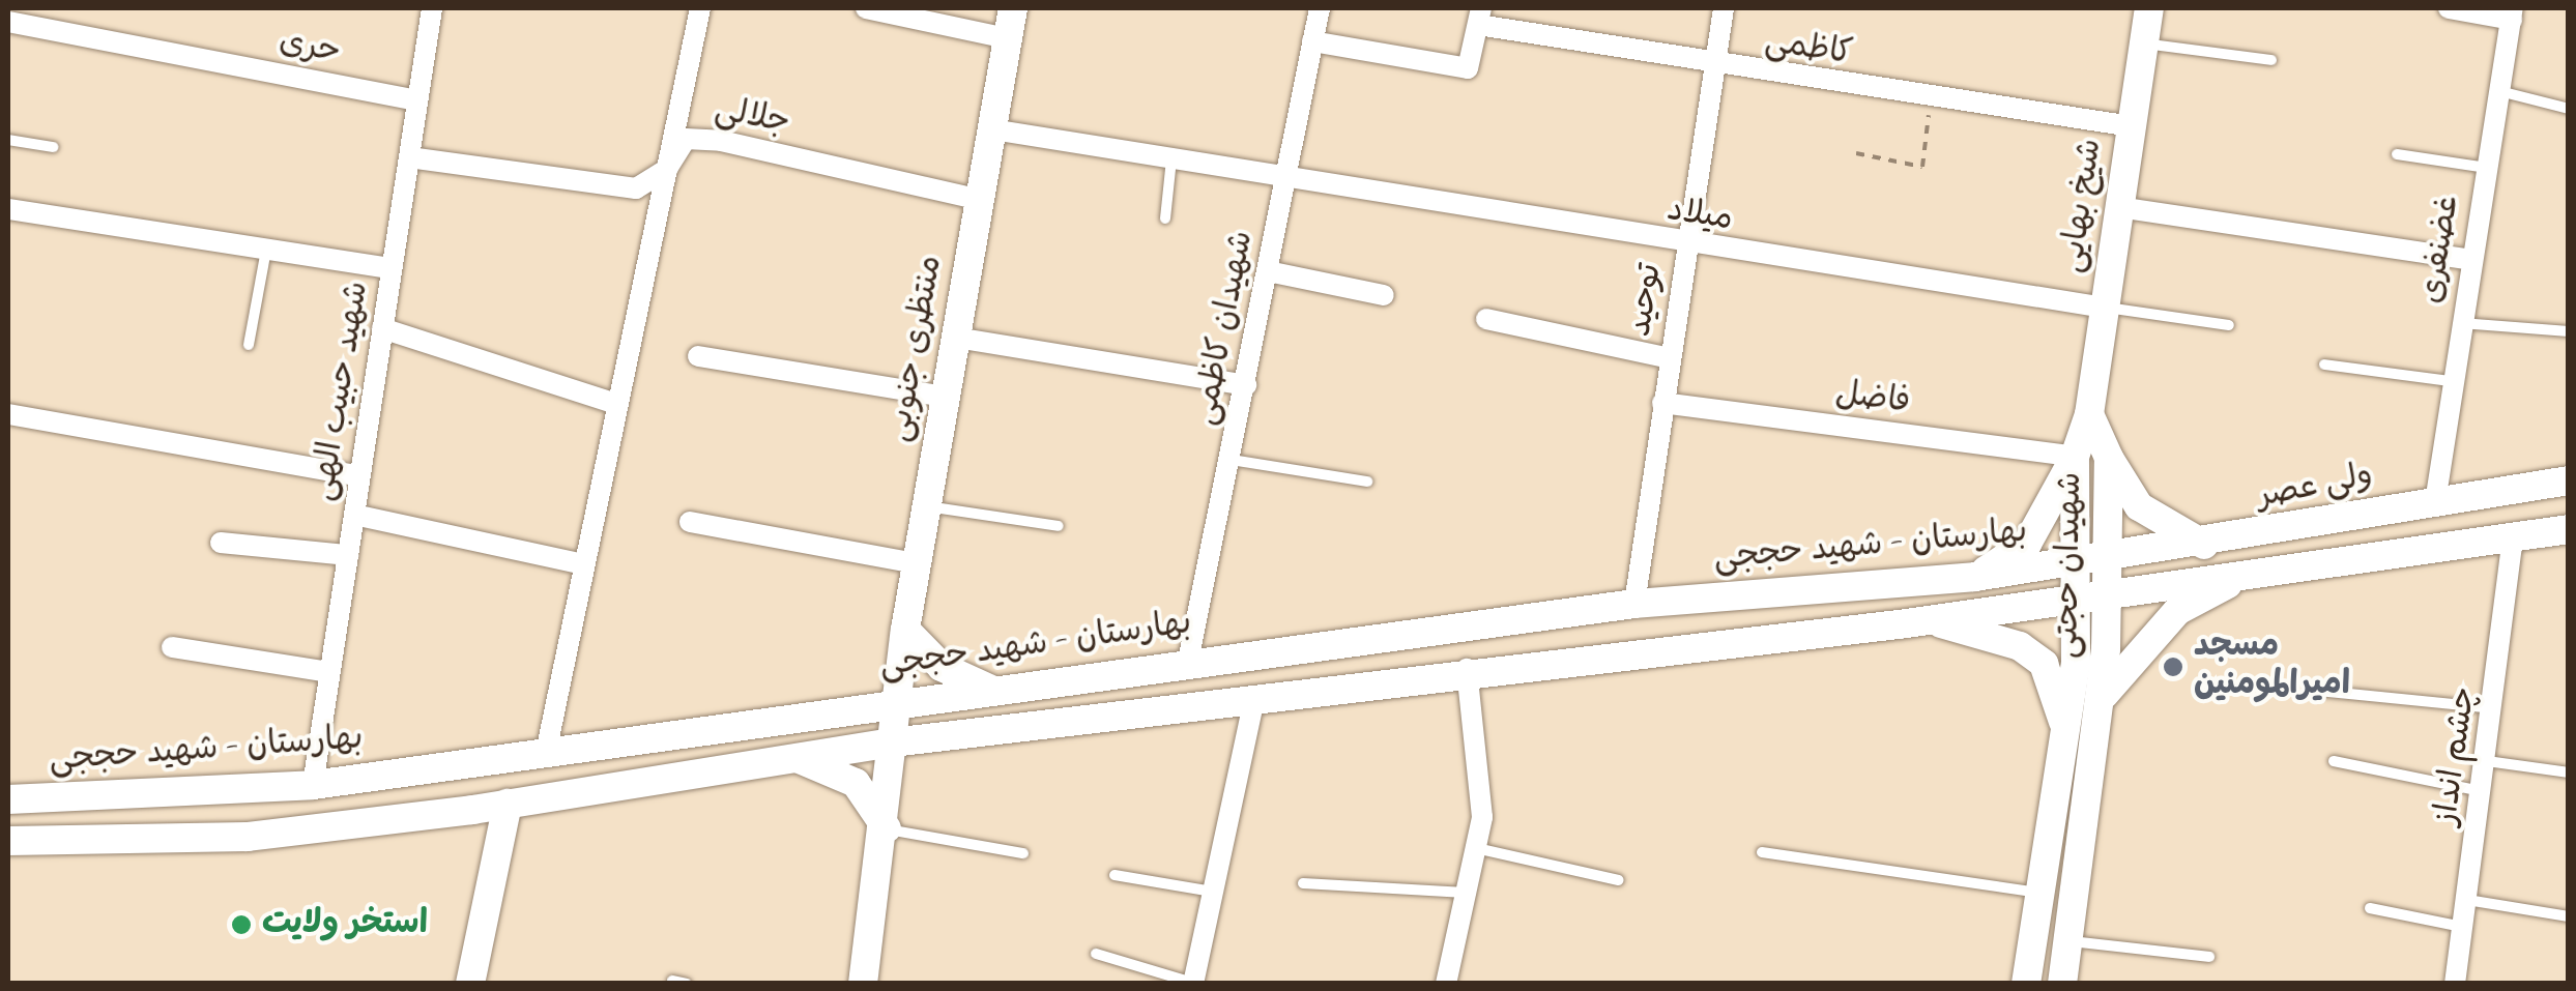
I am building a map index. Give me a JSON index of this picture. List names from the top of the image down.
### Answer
{
  "streets": {
    "main road": [
      "شیخ بهایی",
      "منتظری جنوبی",
      "ولی عصر",
      "بهارستان - شهید حججی",
      "شهیدان حجتی"
    ],
    "street": [
      "حری",
      "کاظمی",
      "جلالی",
      "میلاد",
      "غضنفری",
      "توحید",
      "شهیدان کاظمی",
      "شهید حبیب الهی",
      "فاضل",
      "چشم انداز"
    ]
  },
  "crossings": [
    ["حری", "شهید حبیب الهی"],
    ["کاظمی", "شیخ بهایی"],
    ["کاظمی", "توحید"],
    ["جلالی", "منتظری جنوبی"],
    ["جلالی", "شهید حبیب الهی"],
    ["شیخ بهایی", "میلاد"],
    ["شیخ بهایی", "شهیدان حجتی"],
    ["میلاد", "توحید"],
    ["میلاد", "شهیدان کاظمی"],
    ["میلاد", "منتظری جنوبی"],
    ["غضنفری", "ولی عصر"],
    ["توحید", "فاضل"],
    ["توحید", "بهارستان - شهید حججی"],
    ["شهیدان کاظمی", "بهارستان - شهید حججی"],
    ["منتظری جنوبی", "بهارستان - شهید حججی"],
    ["شهید حبیب الهی", "بهارستان - شهید حججی"],
    ["فاضل", "شهیدان حجتی"],
    ["ولی عصر", "بهارستان - شهید حججی"],
    ["ولی عصر", "شهیدان حجتی"],
    ["بهارستان - شهید حججی", "شهیدان حجتی"]
  ],
  "places": ["مسجد امیرالمومنین", "استخر ولایت"]
}
